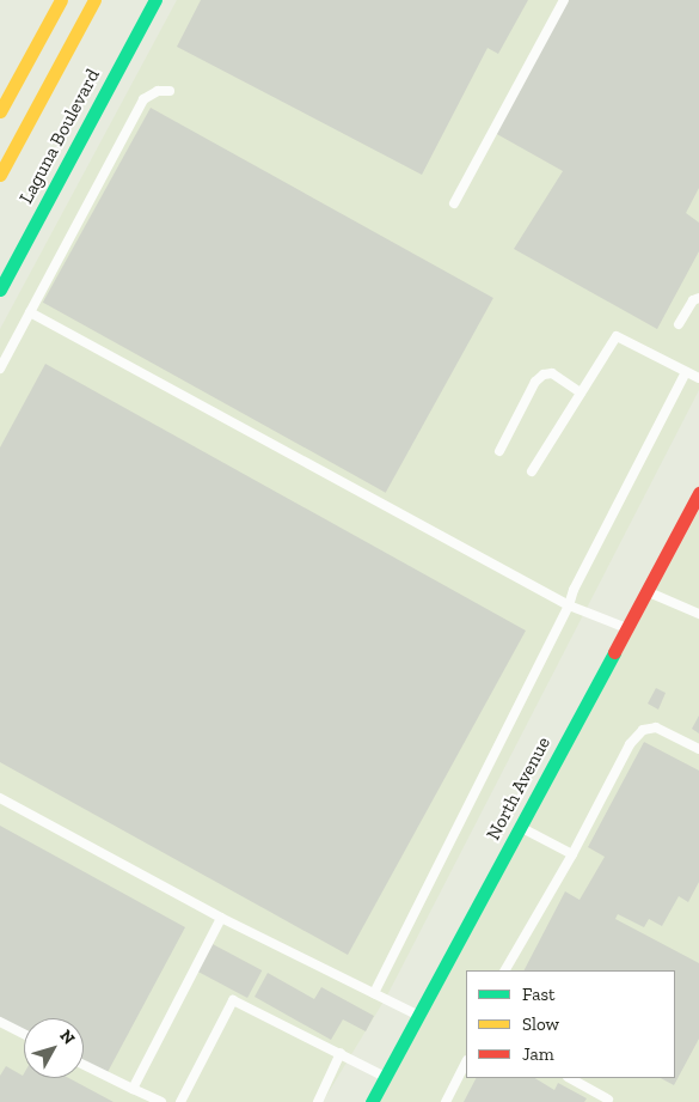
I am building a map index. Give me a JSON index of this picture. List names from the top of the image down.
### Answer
{
  "streets": {
    "main road": ["Laguna Boulevard", "North Avenue"]
  },
  "legend": ["Fast", "Slow", "Jam"],
  "north": "top right"
}
